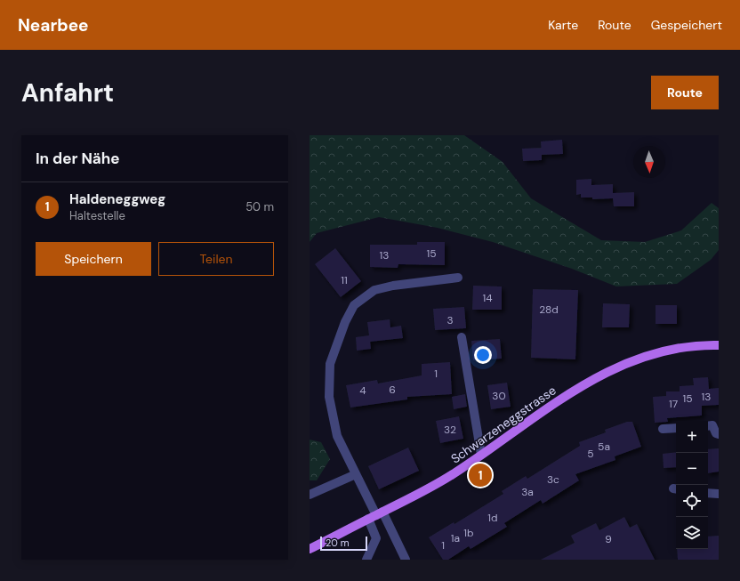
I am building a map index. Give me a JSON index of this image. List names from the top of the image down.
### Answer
{
  "streets": {
    "main road": ["Schwarzeneggstrasse"]
  },
  "house_numbers": [
    "15",
    "13",
    "11",
    "14",
    "28d",
    "3",
    "1",
    "6",
    "4",
    "30",
    "13",
    "15",
    "17",
    "32",
    "5a",
    "5",
    "3c",
    "3a",
    "1d",
    "1b",
    "1a",
    "9",
    "1"
  ],
  "scale_bar": "20 m",
  "north": "bottom",
  "page": {
    "header": "Nearbee",
    "nav": ["Karte", "Route", "Gespeichert"],
    "buttons": [
      "Route",
      ["Speichern", "Teilen"]
    ],
    "title": "Anfahrt",
    "heading": "In der Nähe",
    "list": [
      {
        "mark": "1",
        "name": "Haldeneggweg",
        "note": "Haltestelle",
        "value": "50 m"
      }
    ],
    "map_buttons": ["+", "−"],
    "pins": "1",
    "scale": "20 m"
  }
}
